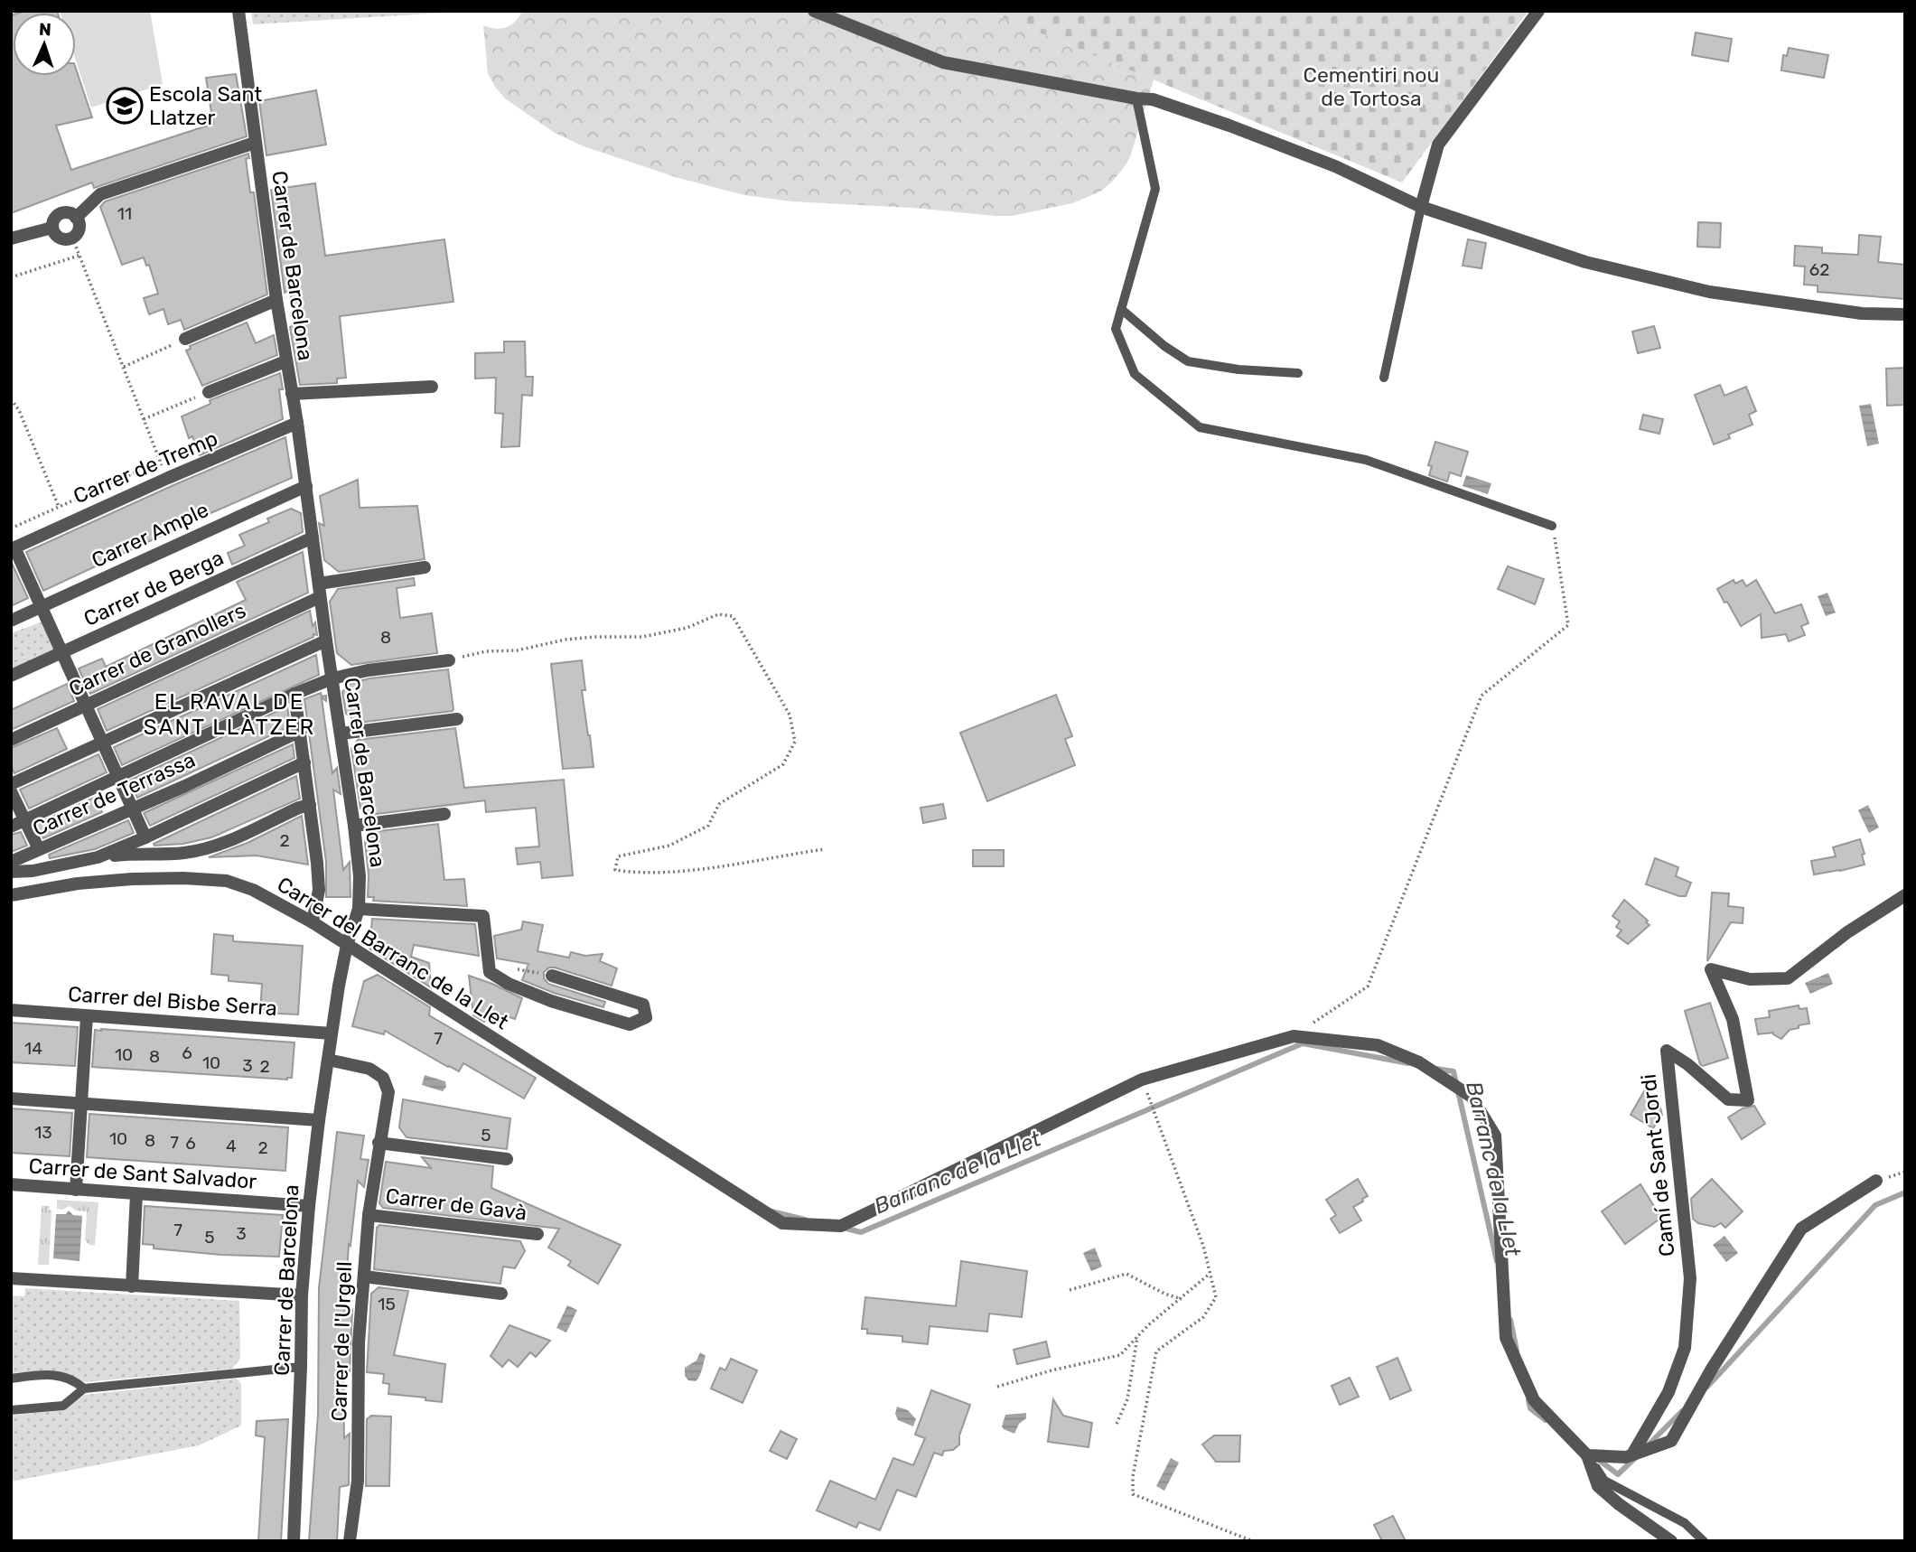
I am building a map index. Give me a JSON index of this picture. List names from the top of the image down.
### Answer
{
  "streets": {
    "street": [
      "Carrer de Barcelona",
      "Carrer de Tremp",
      "Carrer Ample",
      "Carrer de Berga",
      "Carrer de Granollers",
      "Carrer de Terrassa",
      "Carrer del Barranc de la Llet",
      "Carrer del Bisbe Serra",
      "Camí de Sant Jordi",
      "Carrer de Sant Salvador",
      "Carrer de Gavà",
      "Carrer de l'Urgell"
    ]
  },
  "crossings": [
    ["Carrer de Barcelona", "Carrer de Tremp"],
    ["Carrer de Barcelona", "Carrer Ample"],
    ["Carrer de Barcelona", "Carrer de Berga"],
    ["Carrer de Barcelona", "Carrer de Granollers"],
    ["Carrer de Barcelona", "Carrer del Barranc de la Llet"],
    ["Carrer de Barcelona", "Carrer del Bisbe Serra"],
    ["Carrer de Barcelona", "Carrer de Sant Salvador"],
    ["Carrer de Barcelona", "Carrer de l'Urgell"],
    ["Carrer de Gavà", "Carrer de l'Urgell"]
  ],
  "districts": ["EL RAVAL DE SANT LLÀTZER"],
  "water": ["Barranc de la Llet"],
  "parks": ["Cementiri nou de Tortosa"],
  "places": {
    "school or university": ["Escola Sant Llatzer"]
  },
  "house_numbers": [
    "11",
    "62",
    "8",
    "2",
    "7",
    "14",
    "6",
    "10",
    "8",
    "10",
    "3",
    "2",
    "13",
    "5",
    "10",
    "8",
    "7",
    "6",
    "4",
    "2",
    "7",
    "3",
    "5",
    "15"
  ],
  "north": "top"
}
